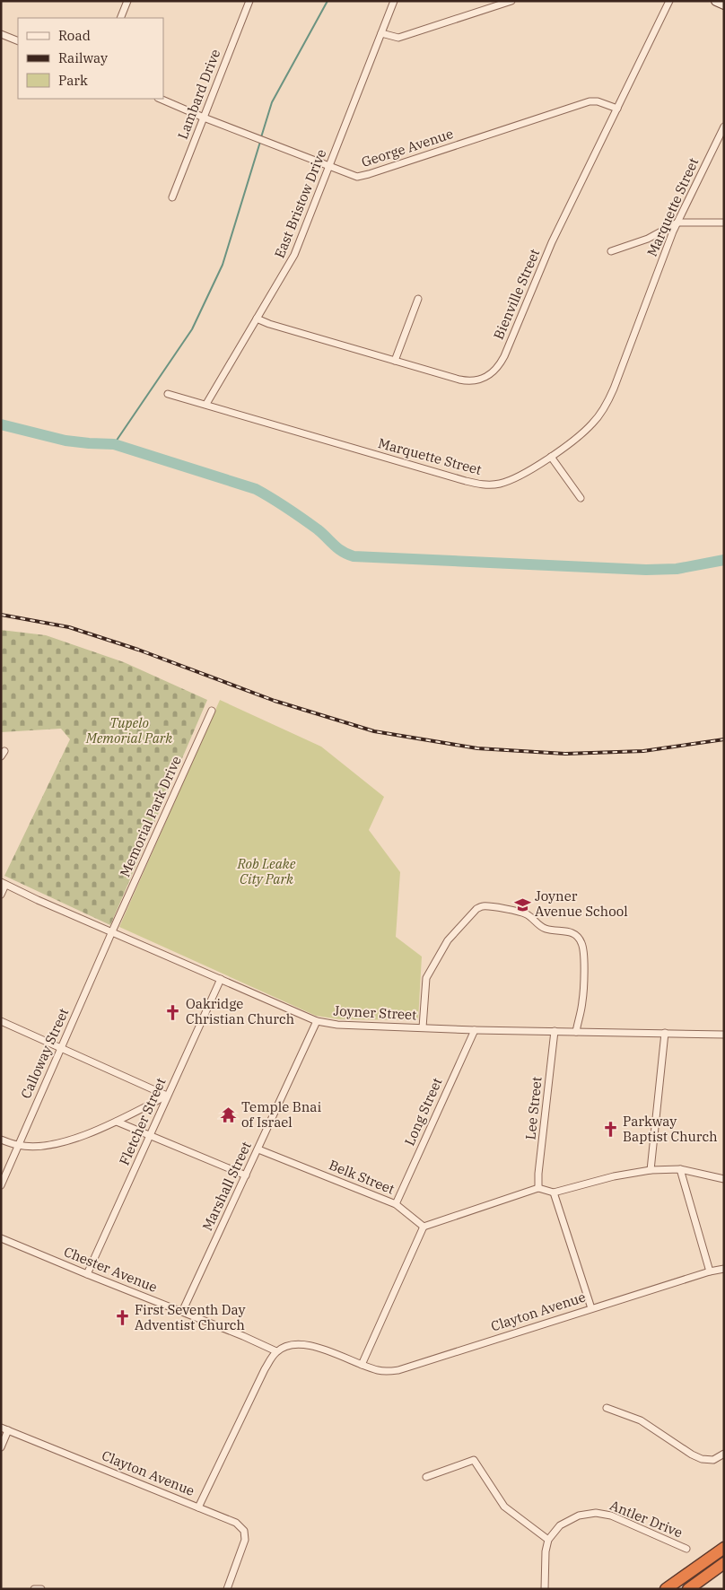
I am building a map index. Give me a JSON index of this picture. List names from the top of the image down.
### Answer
{
  "streets": {
    "street": [
      "Lambard Drive",
      "George Avenue",
      "East Bristow Drive",
      "Marquette Street",
      "Bienville Street",
      "Memorial Park Drive",
      "Joyner Street",
      "Calloway Street",
      "Lee Street",
      "Long Street",
      "Fletcher Street",
      "Belk Street",
      "Marshall Street",
      "Chester Avenue",
      "Clayton Avenue",
      "Antler Drive"
    ]
  },
  "crossings": [
    ["Lambard Drive", "George Avenue"],
    ["George Avenue", "East Bristow Drive"],
    ["George Avenue", "Bienville Street"],
    ["East Bristow Drive", "Marquette Street"],
    ["East Bristow Drive", "Bienville Street"],
    ["Memorial Park Drive", "Joyner Street"],
    ["Memorial Park Drive", "Calloway Street"],
    ["Joyner Street", "Calloway Street"],
    ["Joyner Street", "Lee Street"],
    ["Joyner Street", "Long Street"],
    ["Joyner Street", "Fletcher Street"],
    ["Joyner Street", "Marshall Street"],
    ["Long Street", "Belk Street"],
    ["Fletcher Street", "Chester Avenue"],
    ["Belk Street", "Marshall Street"],
    ["Marshall Street", "Chester Avenue"],
    ["Chester Avenue", "Clayton Avenue"]
  ],
  "parks": ["Tupelo Memorial Park", "Rob Leake City Park"],
  "places": {
    "school or university": ["Joyner Avenue School"],
    "church": ["Oakridge Christian Church", "Parkway Baptist Church", "First Seventh Day Adventist Church"],
    "temple": ["Temple Bnai of Israel"]
  },
  "legend": ["Road", "Railway", "Park"]
}
